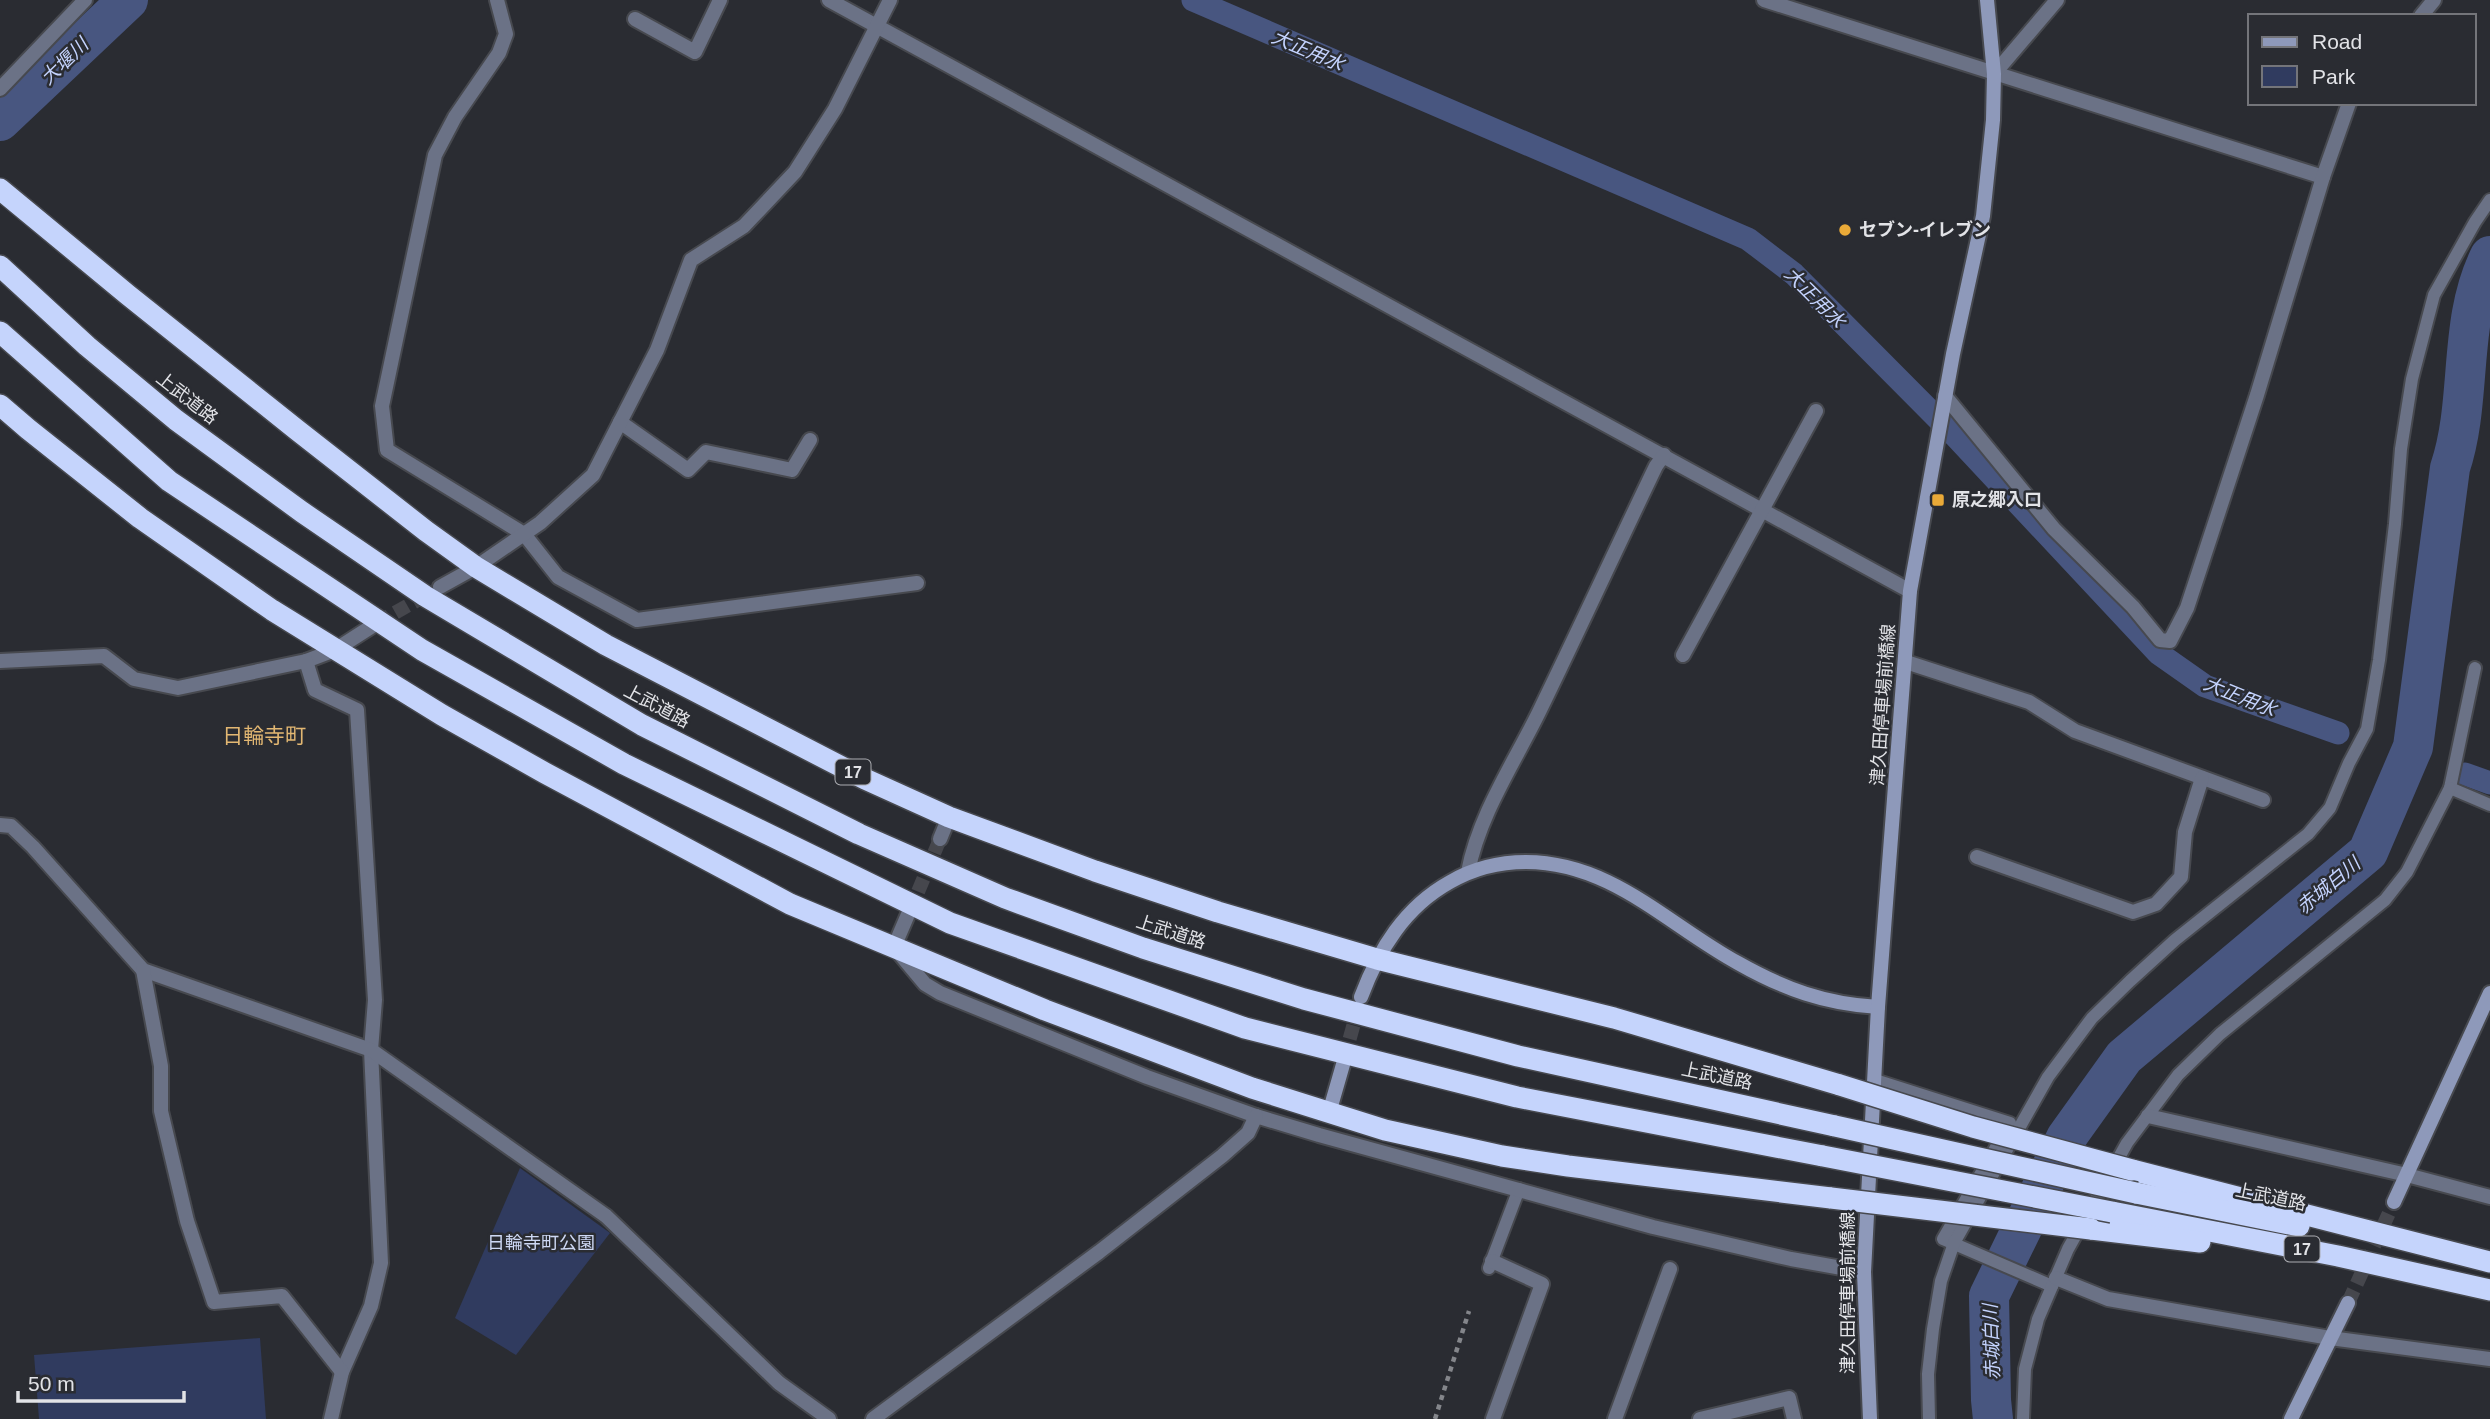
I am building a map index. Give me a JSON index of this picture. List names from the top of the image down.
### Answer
{
  "streets": {
    "highway": ["上武道路", "17"],
    "main road": ["津久田停車場前橋線"]
  },
  "crossings": [
    ["上武道路", "17"]
  ],
  "districts": ["日輪寺町"],
  "water": ["大正用水", "大堰川", "赤城白川"],
  "parks": ["日輪寺町公園"],
  "places": {
    "other": ["セブン-イレブン"],
    "transit": ["原之郷入口"]
  },
  "legend": ["Road", "Park"],
  "scale_bar": "50 m"
}
